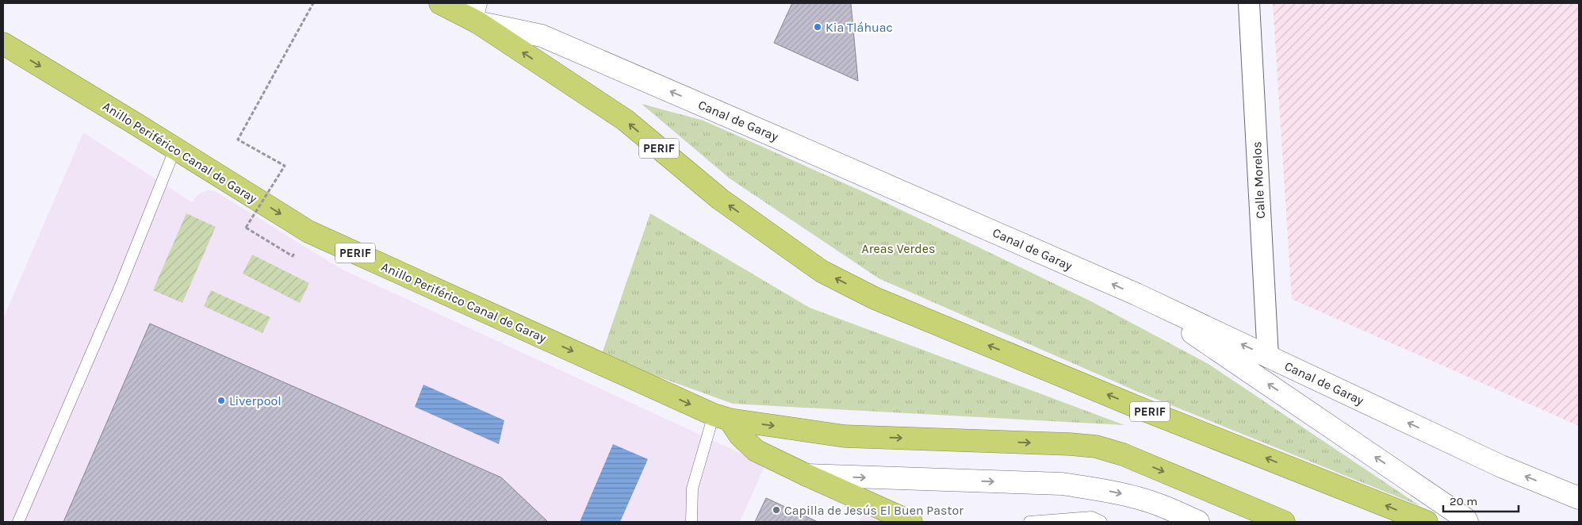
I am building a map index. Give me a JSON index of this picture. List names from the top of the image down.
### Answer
{
  "streets": {
    "highway": ["PERIF", "Anillo Periférico Canal de Garay"],
    "main road": ["Canal de Garay"],
    "street": ["Calle Morelos"]
  },
  "crossings": [
    ["Canal de Garay", "PERIF"],
    ["Canal de Garay", "Calle Morelos"],
    ["PERIF", "Anillo Periférico Canal de Garay"]
  ],
  "one_way": ["Anillo Periférico Canal de Garay"],
  "parks": ["Areas Verdes"],
  "places": ["Kia Tláhuac", "Liverpool", "Capilla de Jesús El Buen Pastor"],
  "scale_bar": "20 m"
}
